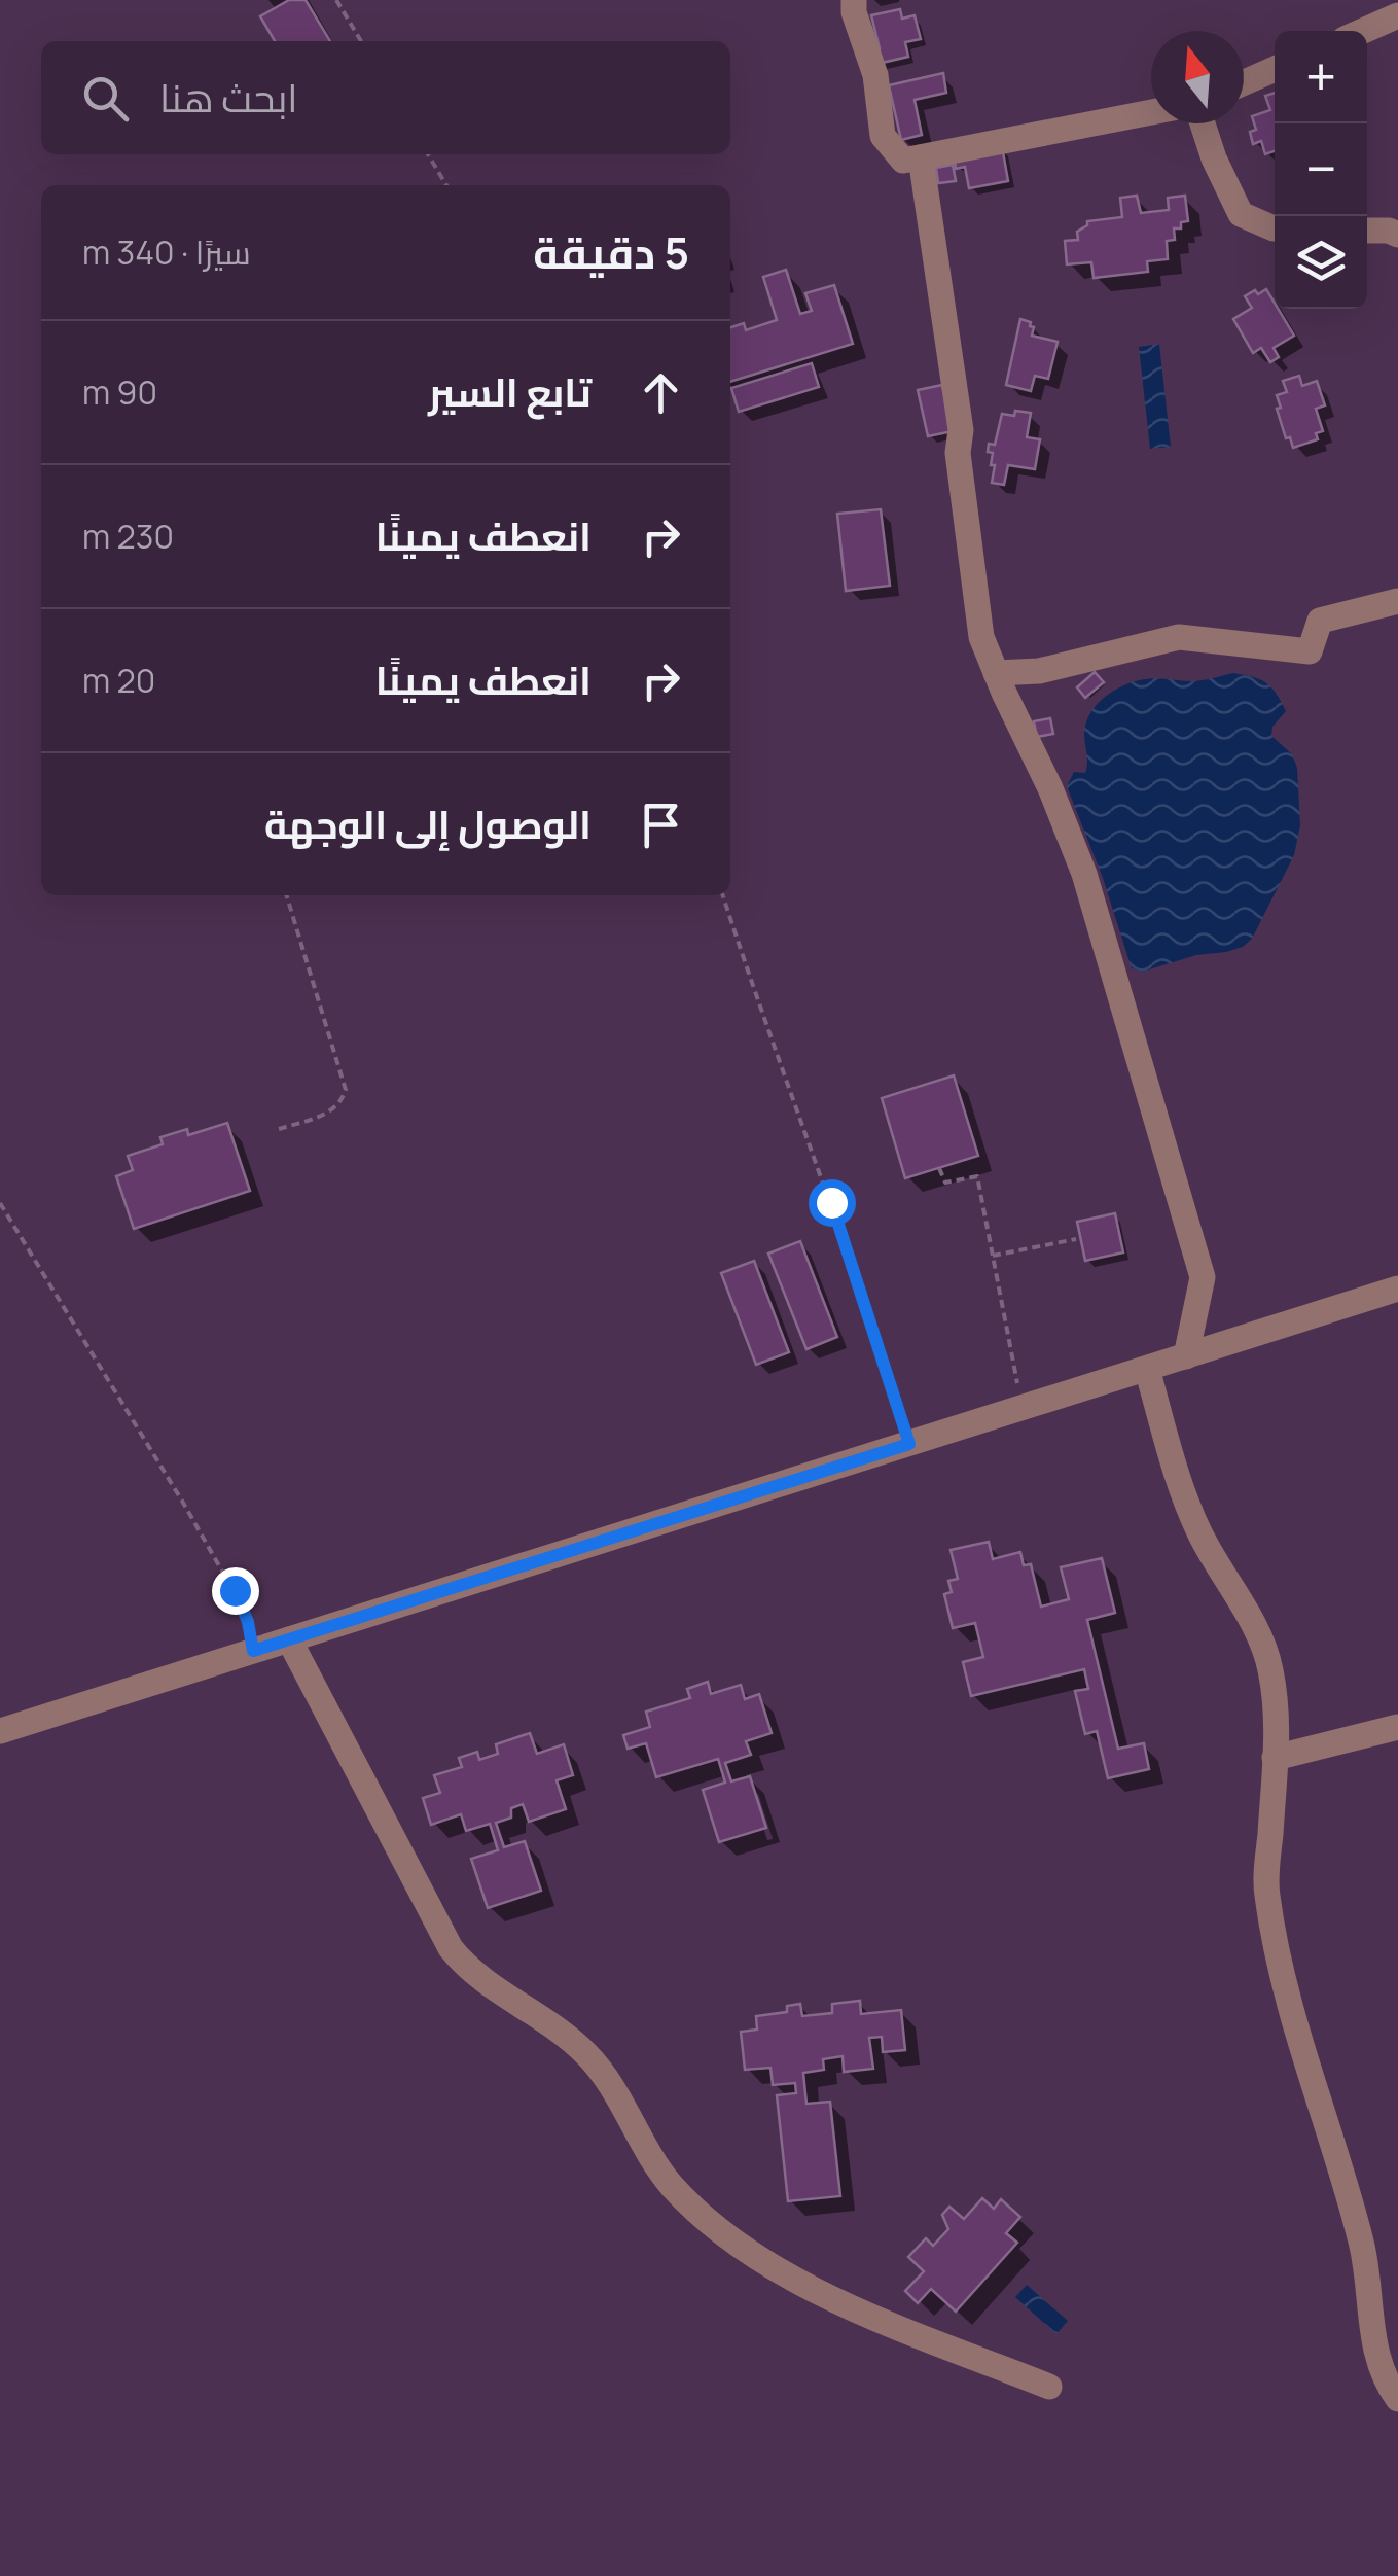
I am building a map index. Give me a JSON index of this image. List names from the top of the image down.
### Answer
{
  "north": "top",
  "page": {
    "map_buttons": ["+", "−"],
    "search": "ابحث هنا",
    "heading": ["5 دقيقة", "سيرًا · 340 m"],
    "list": [
      ["تابع السير", "90 m"],
      ["انعطف يمينًا", "230 m"],
      ["انعطف يمينًا", "20 m"],
      "الوصول إلى الوجهة"
    ]
  }
}
